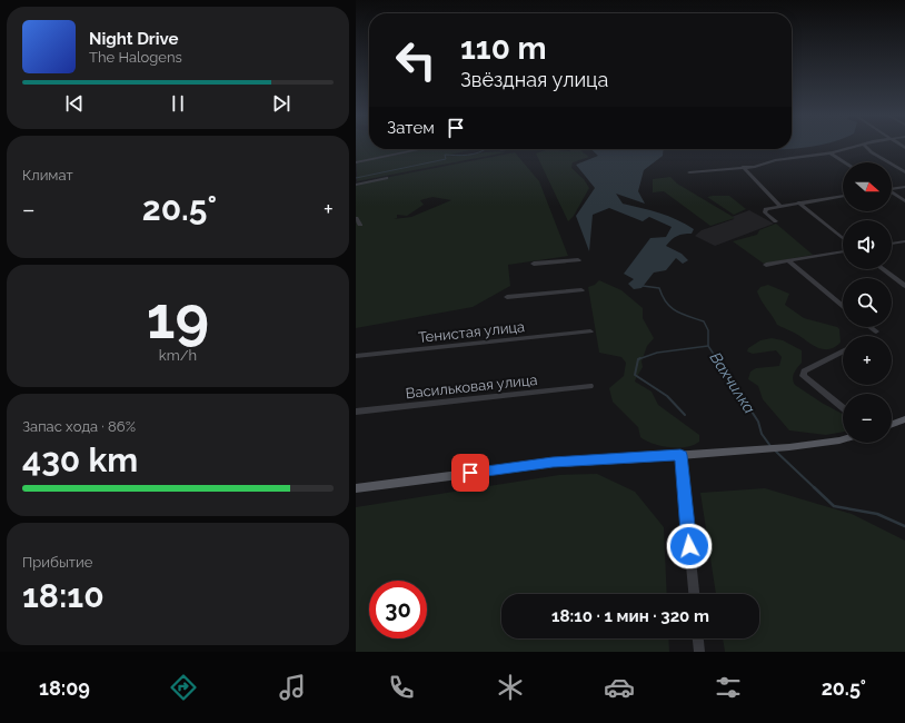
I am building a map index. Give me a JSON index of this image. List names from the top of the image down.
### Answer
{
  "streets": {
    "street": ["Тенистая улица", "Васильковая улица"]
  },
  "water": ["Вахчилка"],
  "north": "right",
  "page": {
    "turn": ["110 m", "Звёздная улица"],
    "song": ["Night Drive", "The Halogens"],
    "then": "Затем",
    "tile": [
      "Климат",
      ["19", "km/h"],
      ["Запас хода · 86%", "430 km"],
      ["Прибытие", "18:10"]
    ],
    "map_buttons": ["+", "−"],
    "heat": ["−", "20.5°", "+"],
    "limit": "30",
    "trip": "18:10 · 1 мин · 320 m",
    "tabs": ["18:09", "20.5°"]
  }
}
